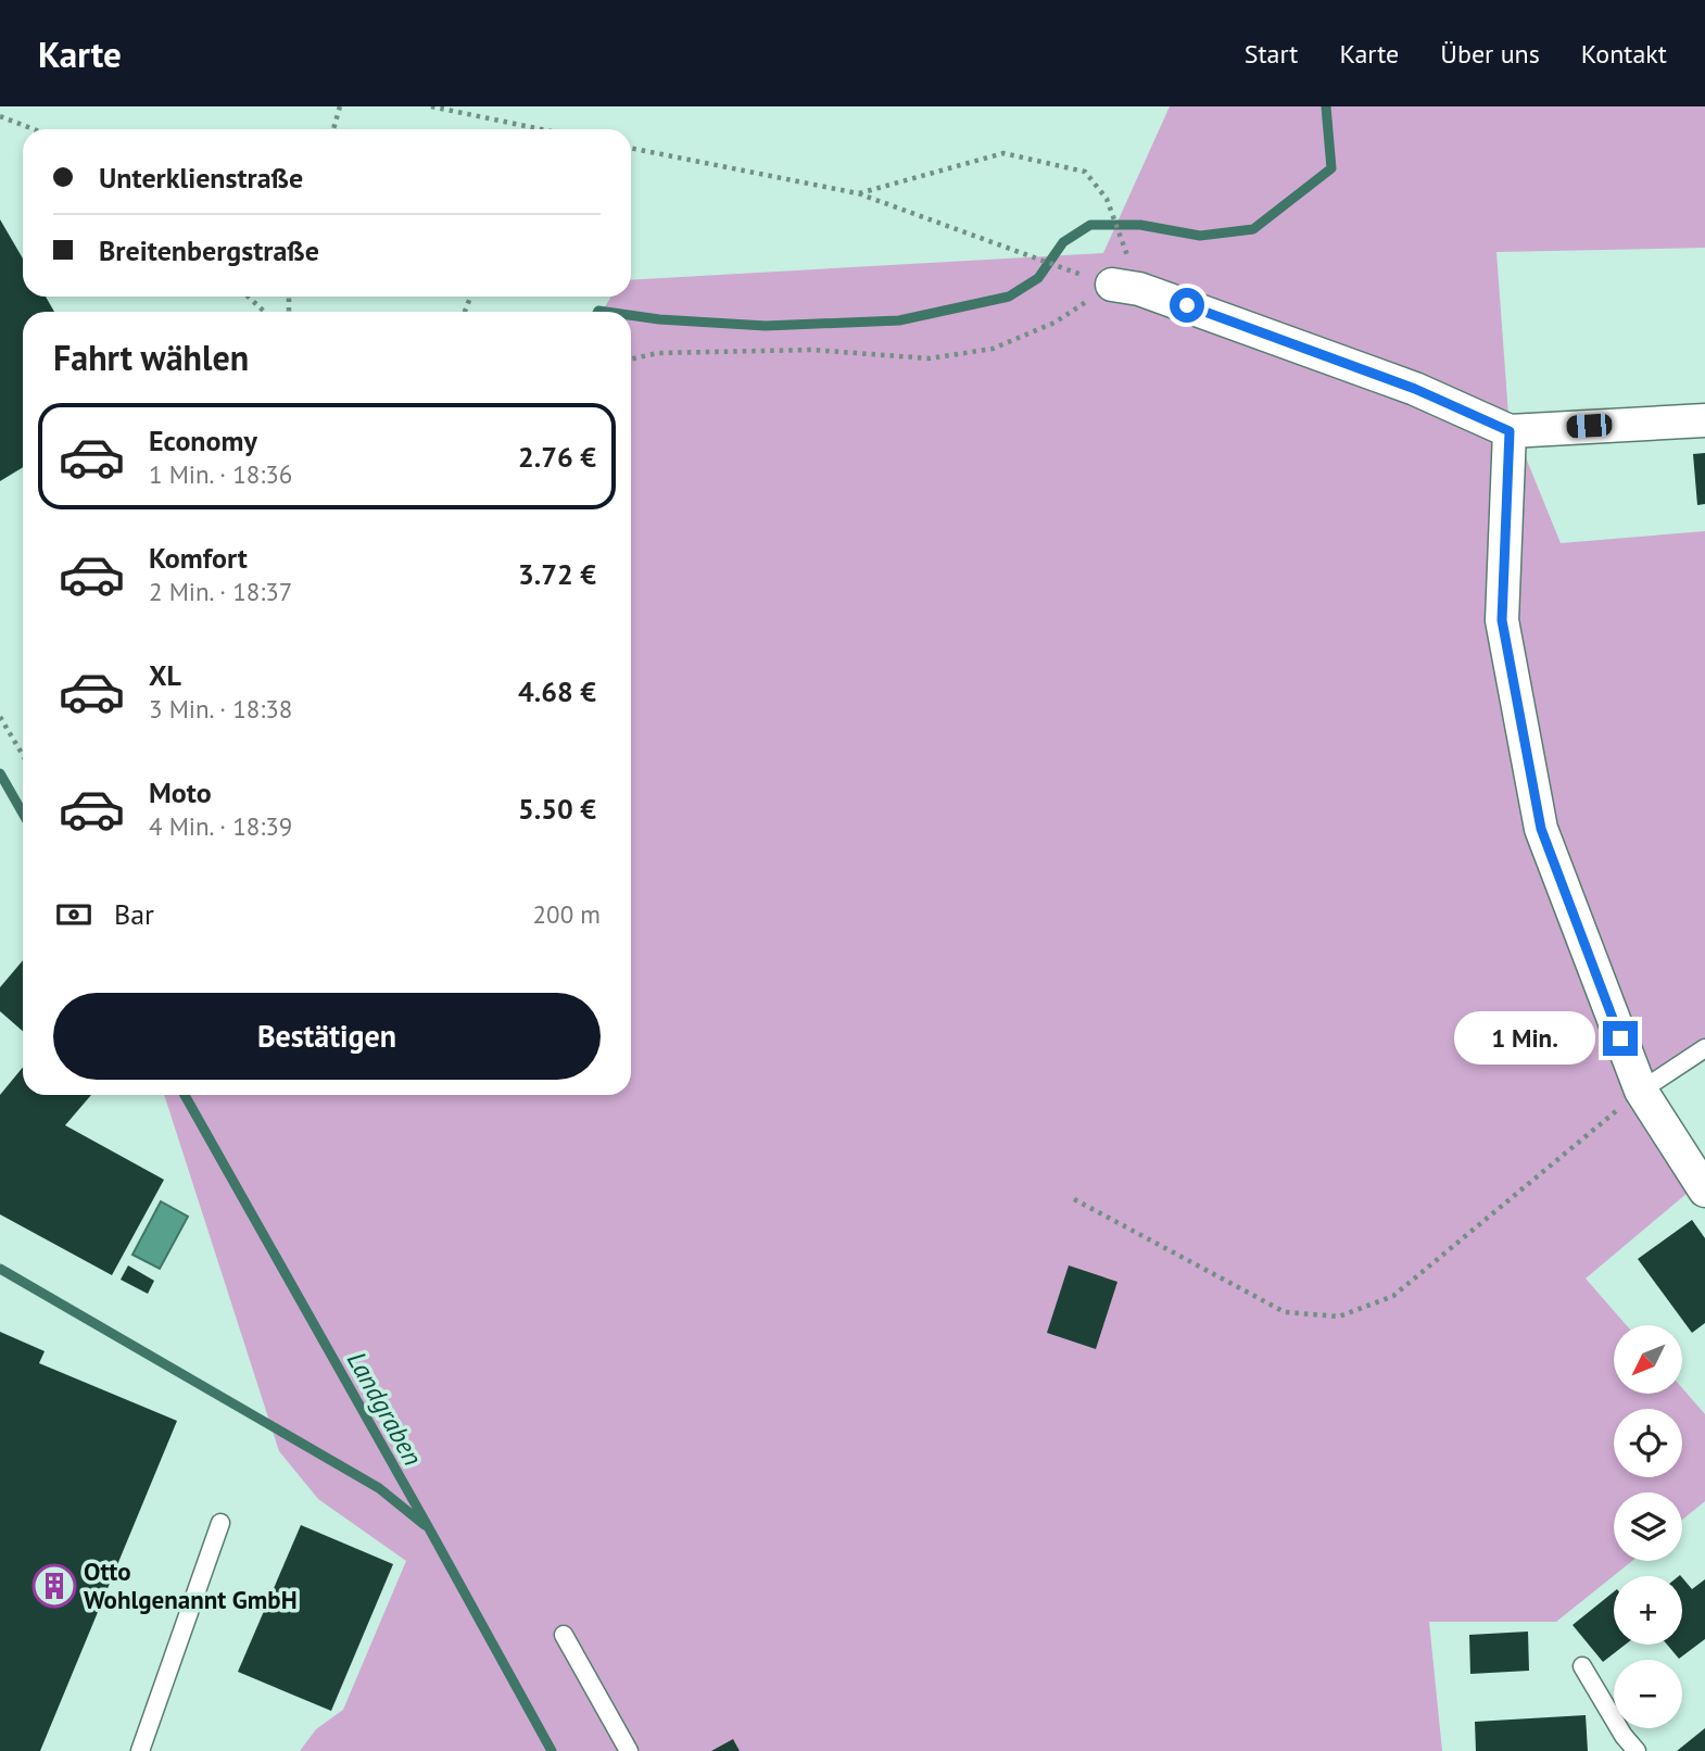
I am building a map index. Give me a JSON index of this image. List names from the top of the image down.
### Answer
{
  "water": ["Landgraben"],
  "places": {
    "building": ["Otto Wohlgenannt GmbH"]
  },
  "north": "bottom left",
  "page": {
    "header": "Karte",
    "nav": [
      "Start",
      "Karte",
      "Über uns",
      "Kontakt"
    ],
    "banner": ["Unterklienstraße", "Breitenbergstraße"],
    "heading": "Fahrt wählen",
    "list": [
      {
        "name": "Economy",
        "note": "1 Min. · 18:36",
        "value": "2.76 €"
      },
      {
        "name": "Komfort",
        "note": "2 Min. · 18:37",
        "value": "3.72 €"
      },
      {
        "name": "XL",
        "note": "3 Min. · 18:38",
        "value": "4.68 €"
      },
      {
        "name": "Moto",
        "note": "4 Min. · 18:39",
        "value": "5.50 €"
      }
    ],
    "pay": ["Bar", "200 m"],
    "buttons": "Bestätigen",
    "bubble": "1 Min.",
    "map_buttons": ["+", "−"]
  }
}
